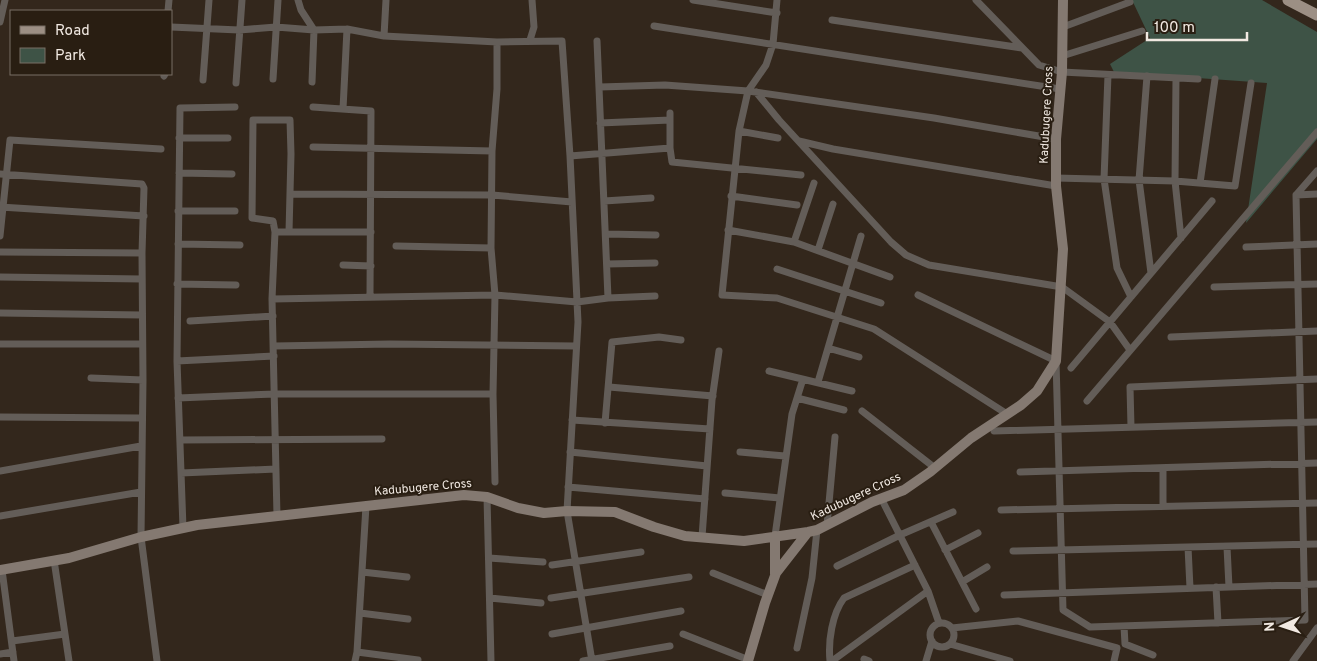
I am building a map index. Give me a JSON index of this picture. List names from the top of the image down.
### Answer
{
  "streets": {
    "street": ["Kadubugere Cross"]
  },
  "legend": ["Road", "Park"],
  "scale_bar": "100 m",
  "north": "left"
}
